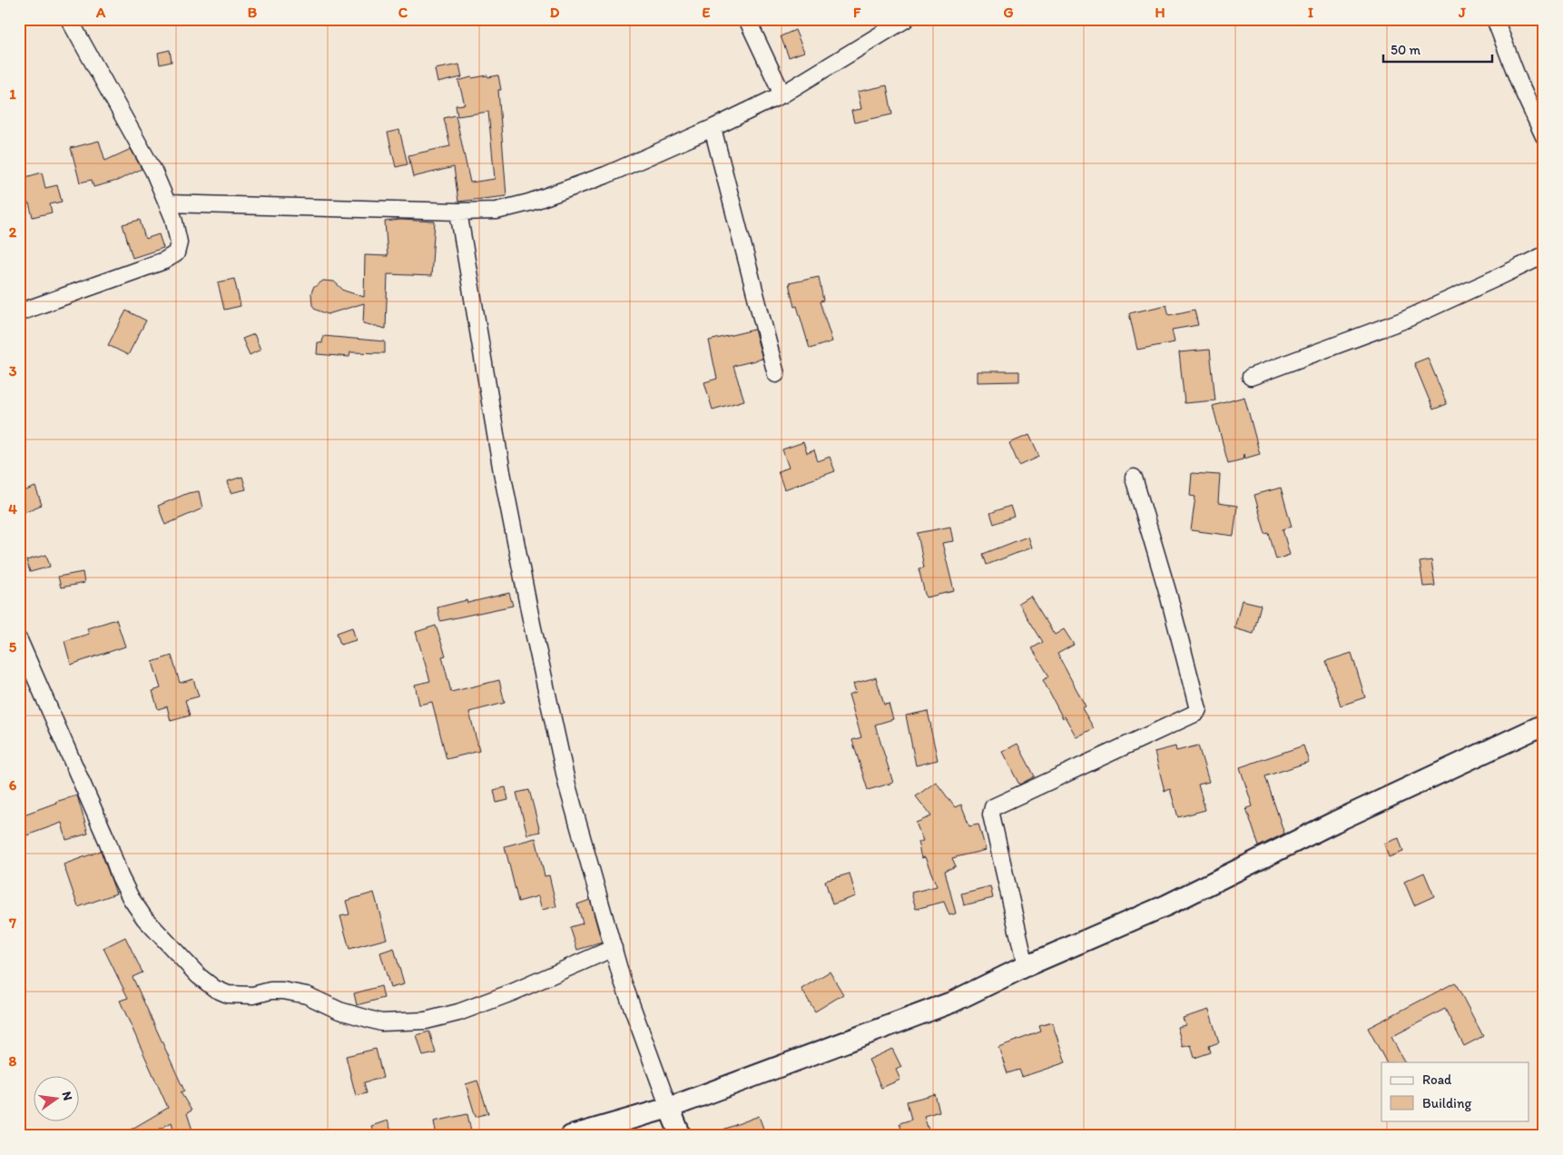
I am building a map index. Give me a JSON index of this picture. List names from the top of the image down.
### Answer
{
  "legend": ["Road", "Building"],
  "scale_bar": "50 m",
  "north": "right",
  "grid": {
    "columns": [
      "A",
      "B",
      "C",
      "D",
      "E",
      "F",
      "G",
      "H",
      "I",
      "J"
    ],
    "rows": [
      "1",
      "2",
      "3",
      "4",
      "5",
      "6",
      "7",
      "8"
    ]
  }
}
